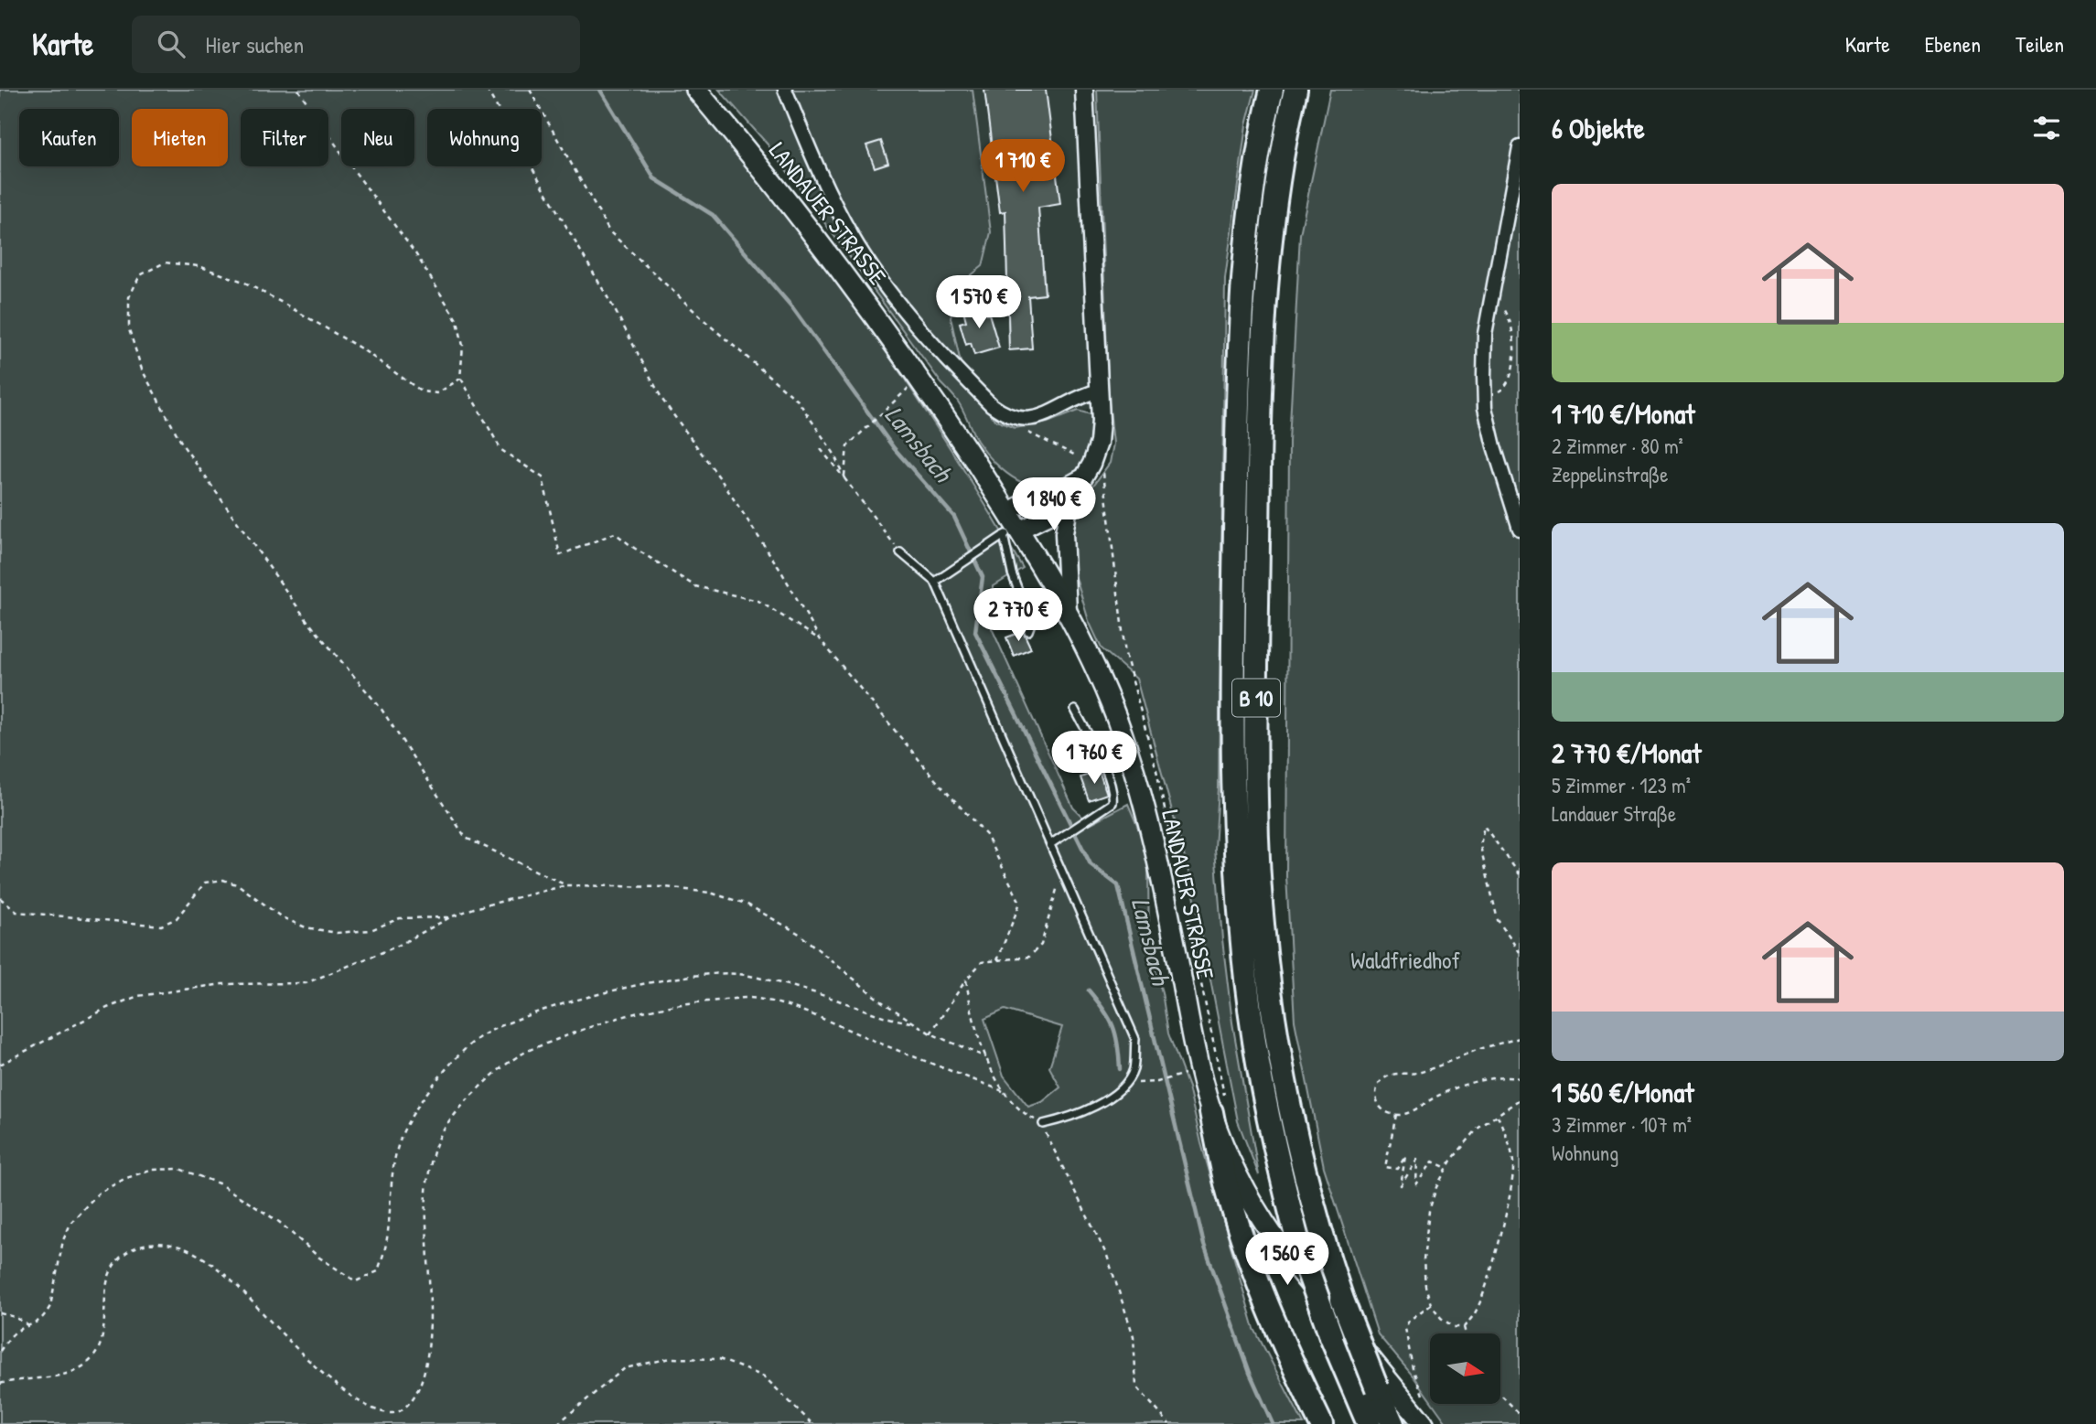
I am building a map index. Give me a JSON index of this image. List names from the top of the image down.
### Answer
{
  "streets": {
    "highway": ["B 10"],
    "main road": ["LANDAUER STRASSE"]
  },
  "water": ["Lamsbach"],
  "parks": ["Waldfriedhof"],
  "north": "right",
  "page": {
    "header": "Karte",
    "search": "Hier suchen",
    "nav": ["Karte", "Ebenen", "Teilen"],
    "heading": "6 Objekte",
    "chip": [
      "Kaufen",
      "Mieten",
      "Filter",
      "Neu",
      "Wohnung"
    ],
    "price": [
      "1 710 €",
      "1 570 €",
      "1 840 €",
      "2 770 €",
      "1 760 €",
      "1 560 €"
    ],
    "list": [
      {
        "name": "1 710 €/Monat",
        "note": "2 Zimmer · 80 m² · Zeppelinstraße"
      },
      {
        "name": "2 770 €/Monat",
        "note": "5 Zimmer · 123 m² · Landauer Straße"
      },
      {
        "name": "1 560 €/Monat",
        "note": "3 Zimmer · 107 m² · Wohnung"
      }
    ]
  }
}
